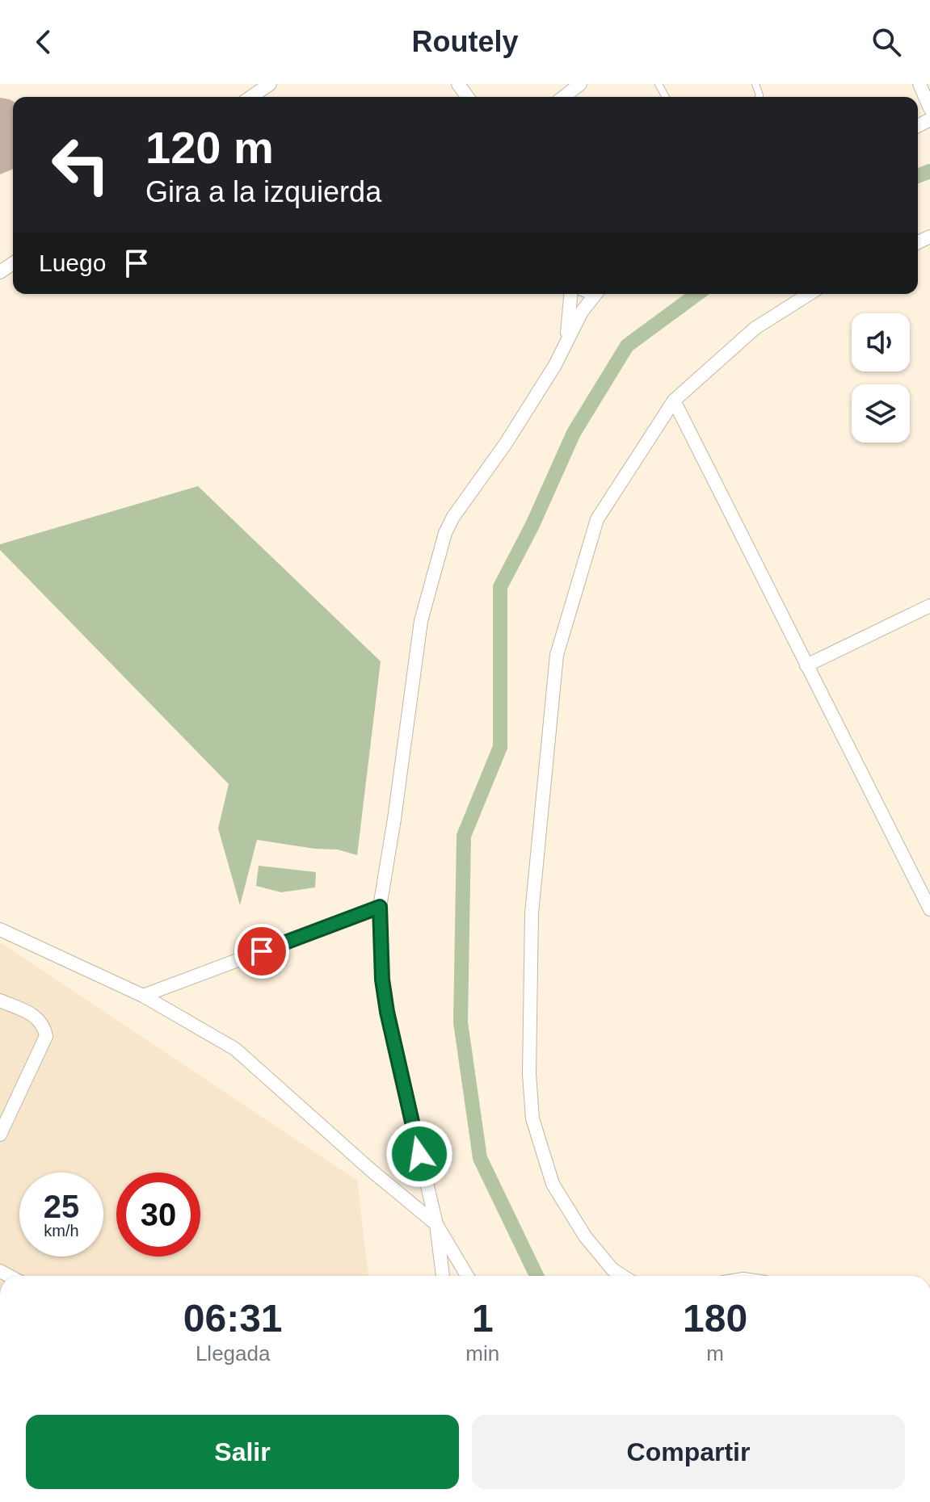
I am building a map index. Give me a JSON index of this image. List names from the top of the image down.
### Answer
{
  "page": {
    "header": "Routely",
    "turn": ["120 m", "Gira a la izquierda"],
    "then": "Luego",
    "speed": "25 km/h",
    "limit": "30",
    "eta": [
      "06:31",
      "Llegada",
      "1",
      "min",
      "180",
      "m"
    ],
    "buttons": ["Salir", "Compartir"]
  }
}
